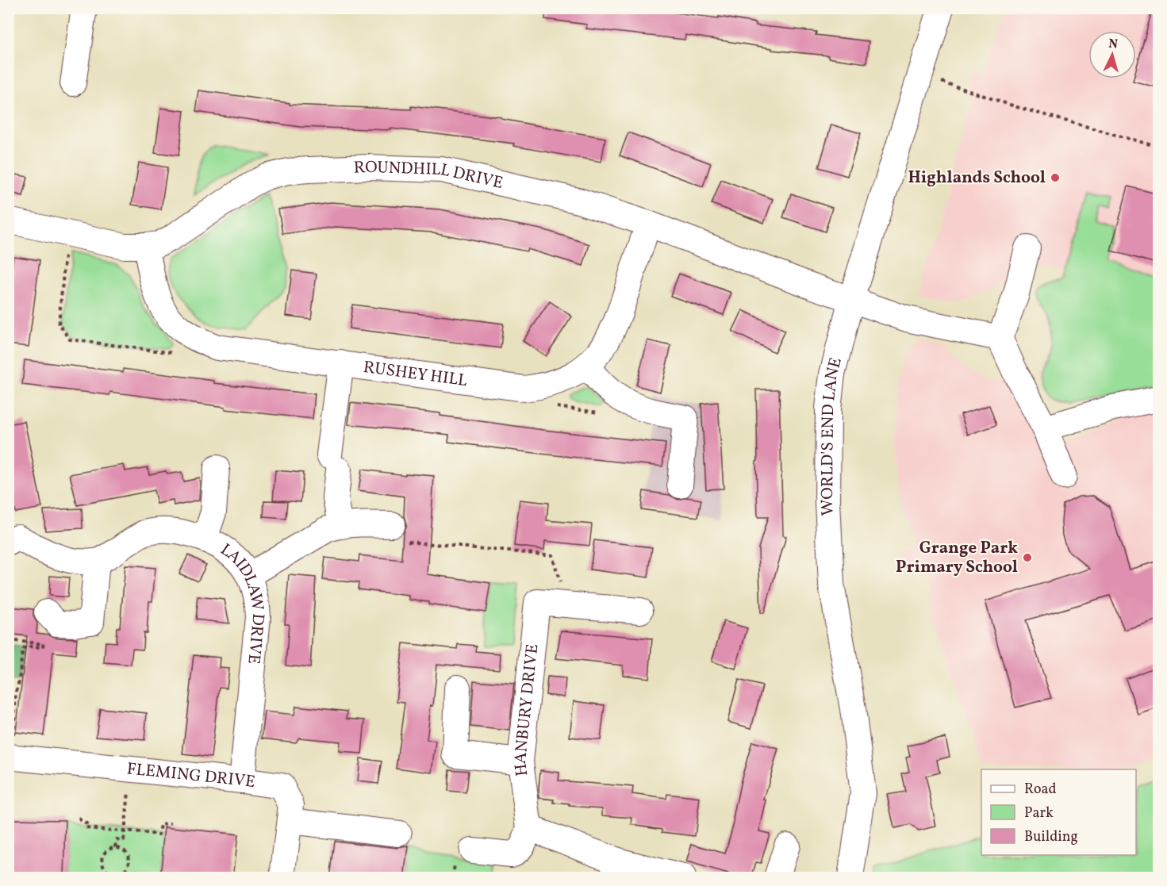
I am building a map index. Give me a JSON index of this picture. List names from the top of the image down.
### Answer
{
  "streets": {
    "street": [
      "ROUNDHILL DRIVE",
      "RUSHEY HILL",
      "WORLD'S END LANE",
      "LAIDLAW DRIVE",
      "HANBURY DRIVE",
      "FLEMING DRIVE"
    ]
  },
  "crossings": [
    ["ROUNDHILL DRIVE", "RUSHEY HILL"],
    ["ROUNDHILL DRIVE", "WORLD'S END LANE"],
    ["LAIDLAW DRIVE", "FLEMING DRIVE"]
  ],
  "places": ["Highlands School", "Grange Park Primary School"],
  "legend": ["Road", "Park", "Building"],
  "north": "top"
}
